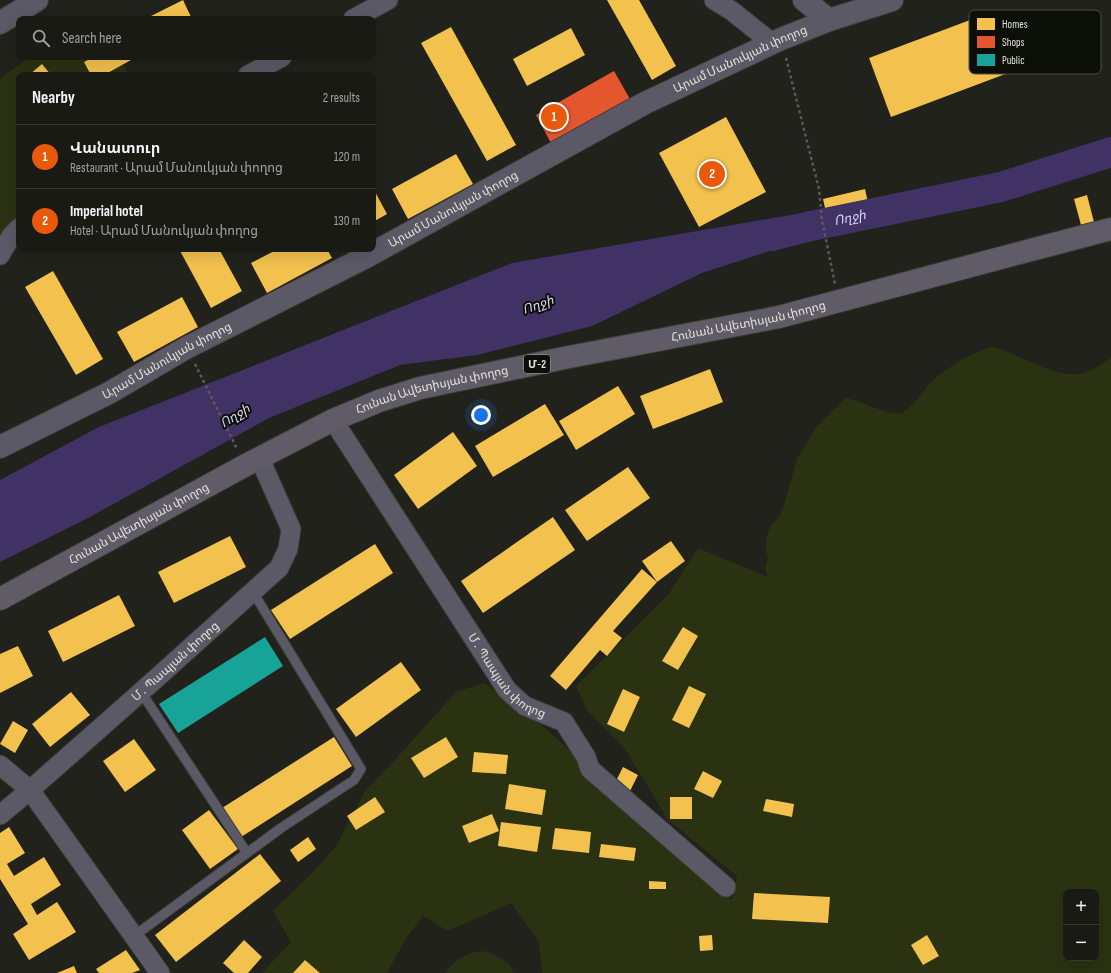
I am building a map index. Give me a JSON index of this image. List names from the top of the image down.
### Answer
{
  "streets": {
    "highway": ["Հունան Ավետիսյան փողոց", "Մ-2"],
    "street": ["Արամ Մանուկյան փողոց", "Մ․ Պապյան փողոց"]
  },
  "crossings": [
    ["Հունան Ավետիսյան փողոց", "Մ․ Պապյան փողոց"]
  ],
  "water": ["Ողջի"],
  "legend": ["Homes", "Shops", "Public"],
  "page": {
    "search": "Search here",
    "heading": ["Nearby", "2 results"],
    "pins": ["1", "2"],
    "list": [
      {
        "mark": "1",
        "name": "Վանատուր",
        "note": "Restaurant · Արամ Մանուկյան փողոց",
        "value": "120 m"
      },
      {
        "mark": "2",
        "name": "Imperial hotel",
        "note": "Hotel · Արամ Մանուկյան փողոց",
        "value": "130 m"
      }
    ],
    "map_buttons": ["+", "−"]
  }
}
